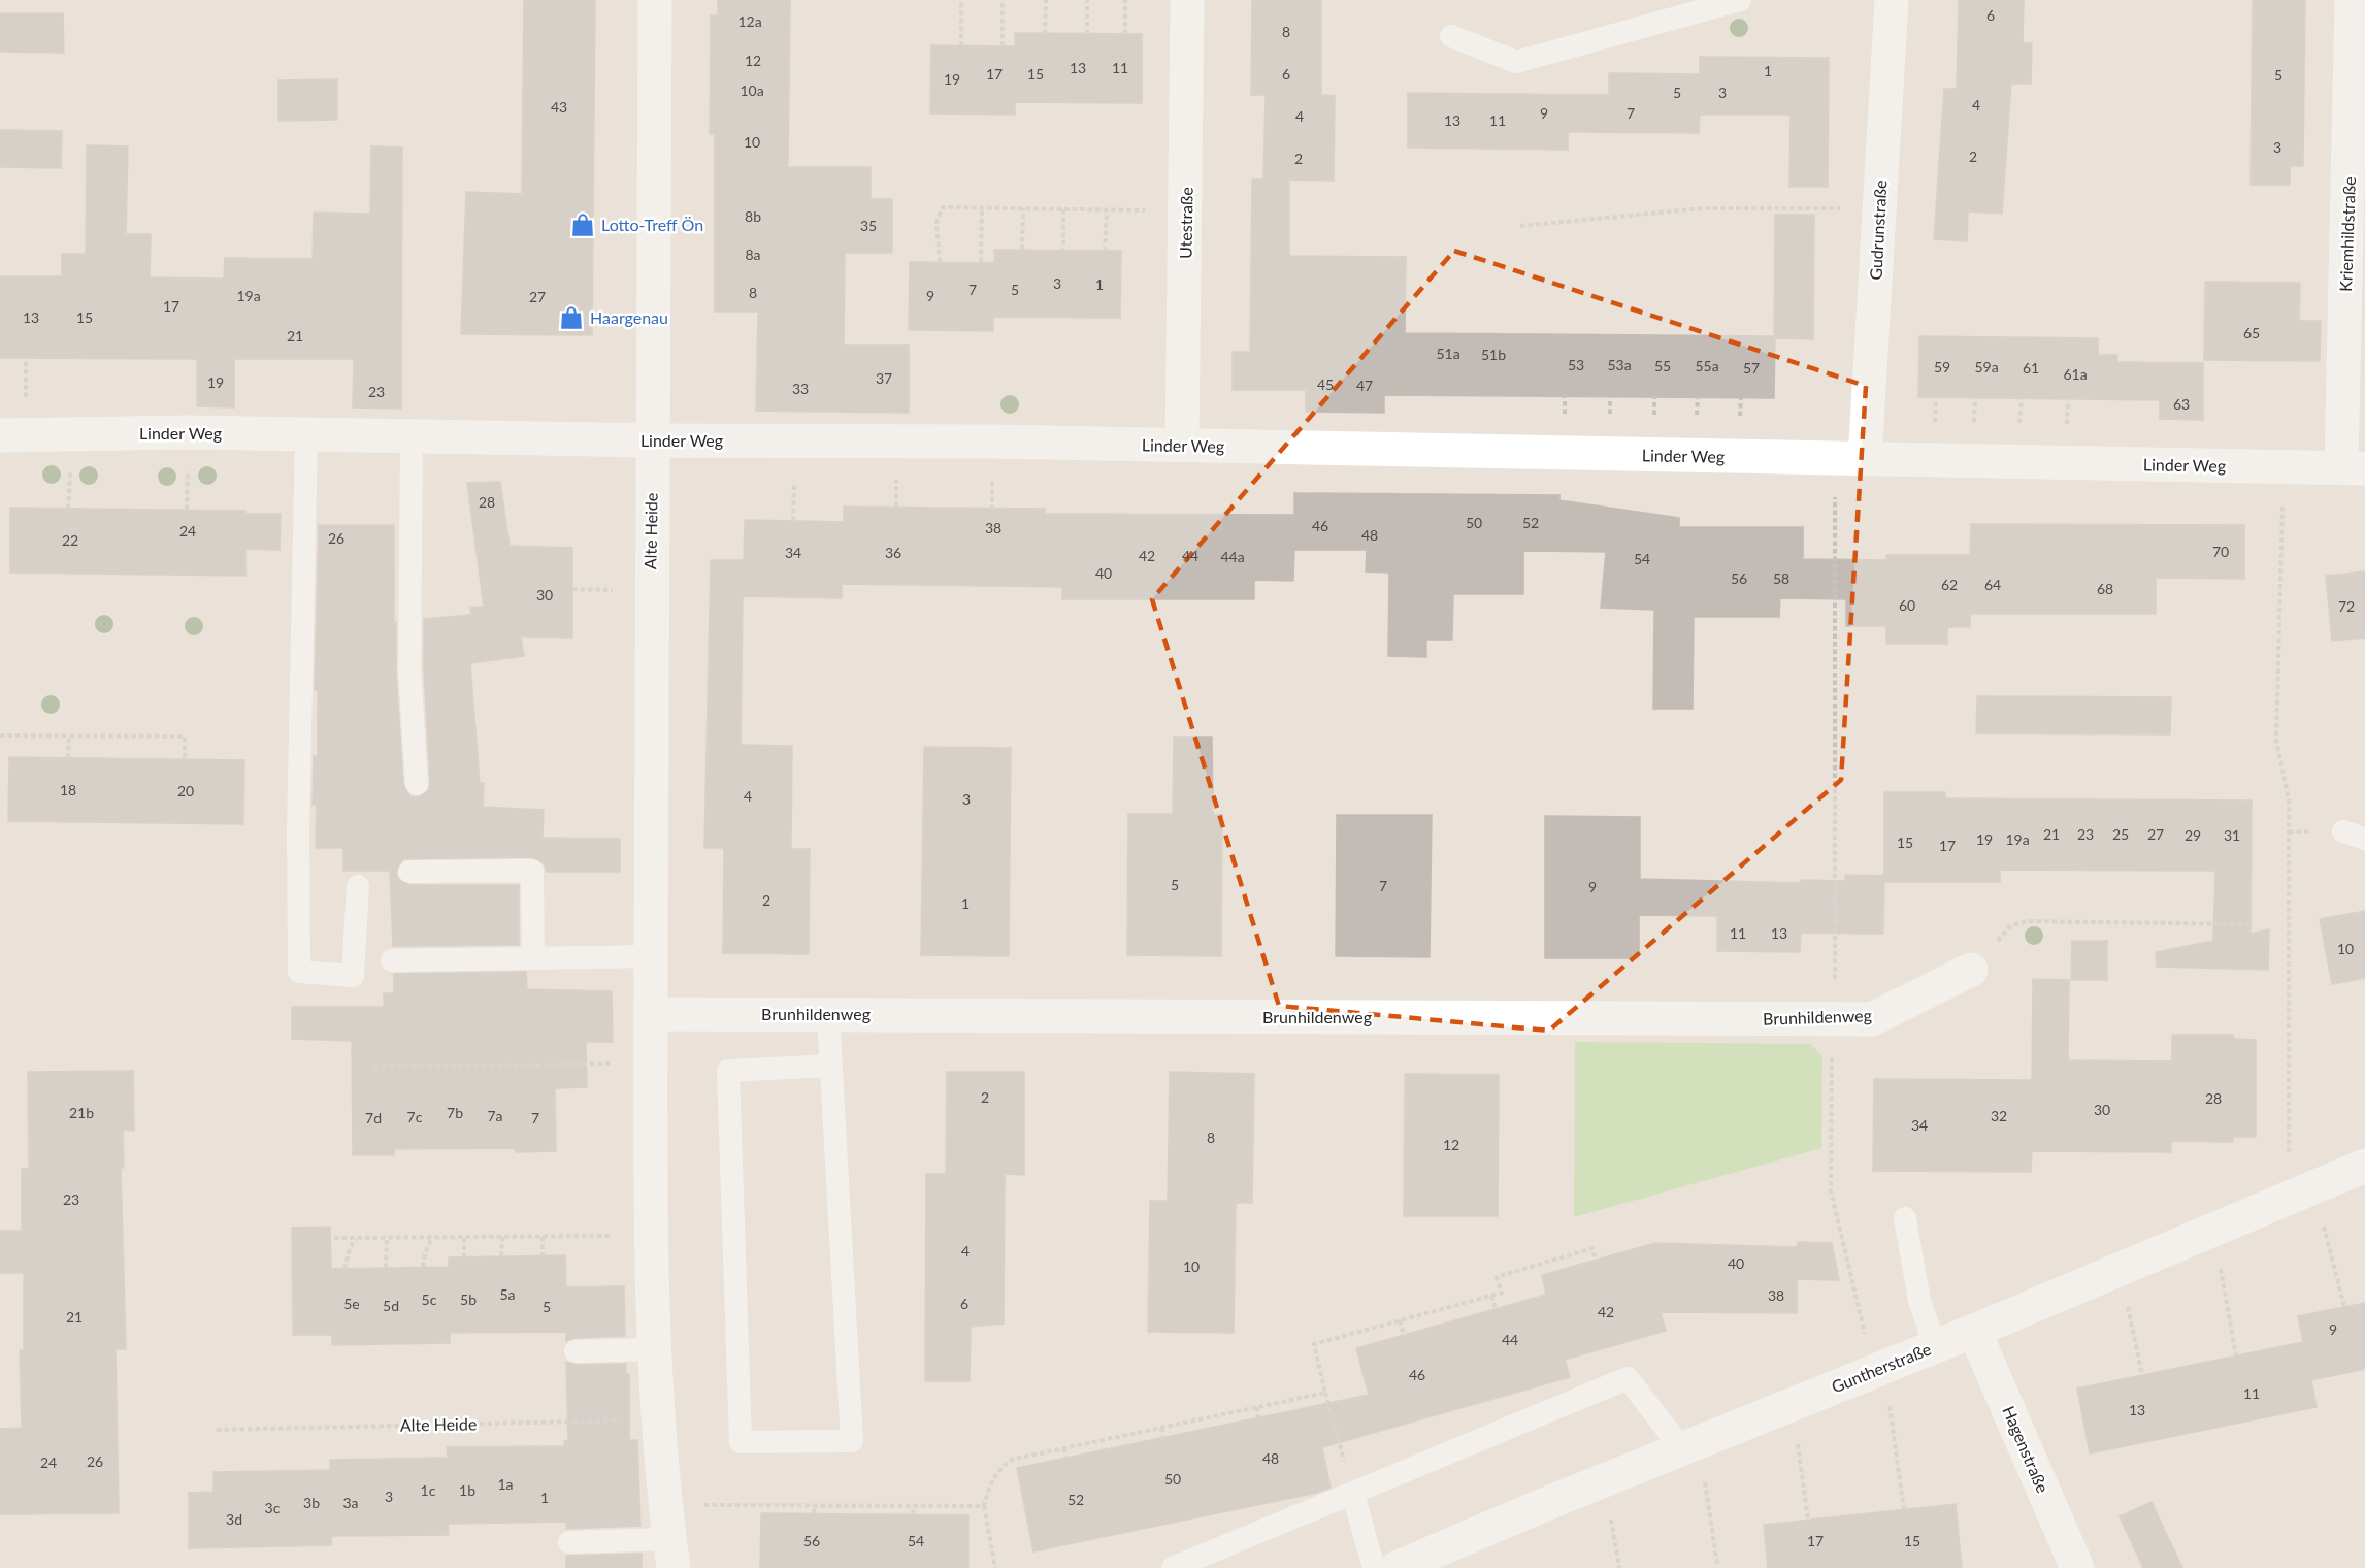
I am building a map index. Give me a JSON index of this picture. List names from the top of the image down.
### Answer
{
  "streets": {
    "street": [
      "Utestraße",
      "Gudrunstraße",
      "Kriemhildstraße",
      "Linder Weg",
      "Alte Heide",
      "Brunhildenweg",
      "Guntherstraße",
      "Hagenstraße"
    ]
  },
  "crossings": [
    ["Utestraße", "Linder Weg"],
    ["Gudrunstraße", "Linder Weg"],
    ["Kriemhildstraße", "Linder Weg"],
    ["Linder Weg", "Alte Heide"],
    ["Alte Heide", "Brunhildenweg"],
    ["Guntherstraße", "Hagenstraße"]
  ],
  "places": {
    "shop": ["Lotto-Treff Ön", "Haargenau"]
  },
  "house_numbers": [
    "6",
    "12a",
    "8",
    "12",
    "13",
    "11",
    "1",
    "17",
    "15",
    "6",
    "5",
    "19",
    "10a",
    "5",
    "3",
    "4",
    "43",
    "9",
    "7",
    "4",
    "13",
    "11",
    "10",
    "3",
    "2",
    "2",
    "8b",
    "35",
    "8a",
    "3",
    "1",
    "7",
    "5",
    "8",
    "19a",
    "9",
    "27",
    "17",
    "13",
    "15",
    "65",
    "21",
    "51a",
    "51b",
    "53",
    "53a",
    "55",
    "55a",
    "59",
    "59a",
    "57",
    "61",
    "61a",
    "37",
    "19",
    "45",
    "47",
    "33",
    "23",
    "63",
    "28",
    "50",
    "52",
    "46",
    "38",
    "24",
    "48",
    "26",
    "22",
    "70",
    "34",
    "36",
    "42",
    "44",
    "44a",
    "54",
    "40",
    "56",
    "58",
    "62",
    "64",
    "68",
    "30",
    "60",
    "72",
    "18",
    "20",
    "4",
    "3",
    "21",
    "23",
    "25",
    "27",
    "29",
    "31",
    "19",
    "19a",
    "15",
    "17",
    "5",
    "7",
    "9",
    "2",
    "1",
    "11",
    "13",
    "10",
    "2",
    "28",
    "30",
    "21b",
    "7b",
    "7a",
    "32",
    "7c",
    "7d",
    "7",
    "34",
    "8",
    "12",
    "23",
    "4",
    "40",
    "10",
    "5a",
    "38",
    "5c",
    "5b",
    "5e",
    "6",
    "5d",
    "5",
    "42",
    "21",
    "9",
    "44",
    "46",
    "11",
    "13",
    "48",
    "26",
    "24",
    "50",
    "1a",
    "1c",
    "1b",
    "3",
    "1",
    "52",
    "3b",
    "3a",
    "3c",
    "3d",
    "56",
    "54",
    "17",
    "15"
  ]
}
